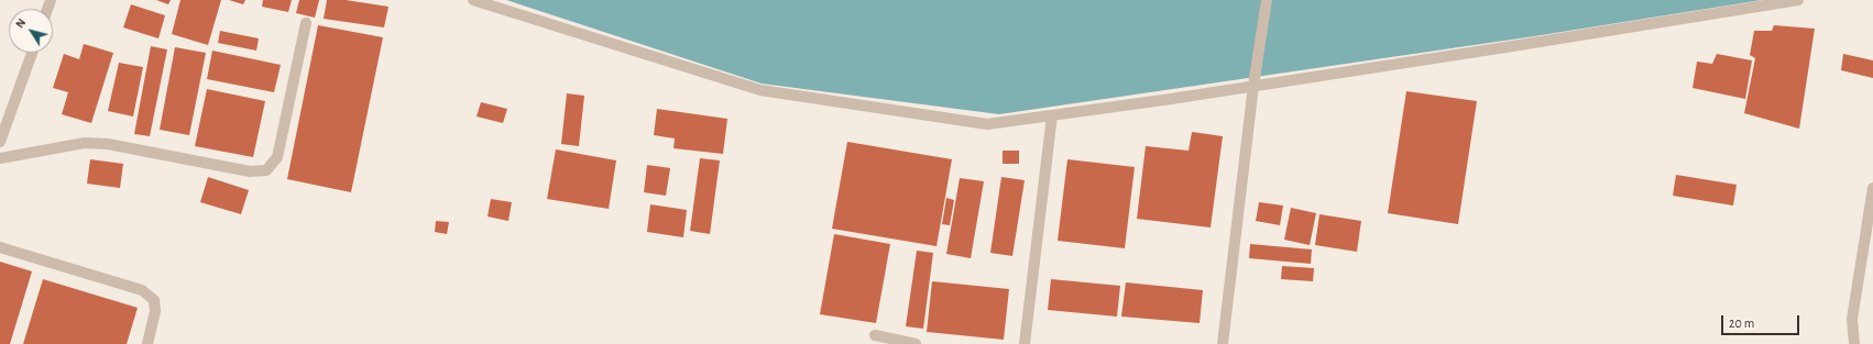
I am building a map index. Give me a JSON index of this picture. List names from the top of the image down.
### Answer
{
  "scale_bar": "20 m",
  "north": "top left"
}
